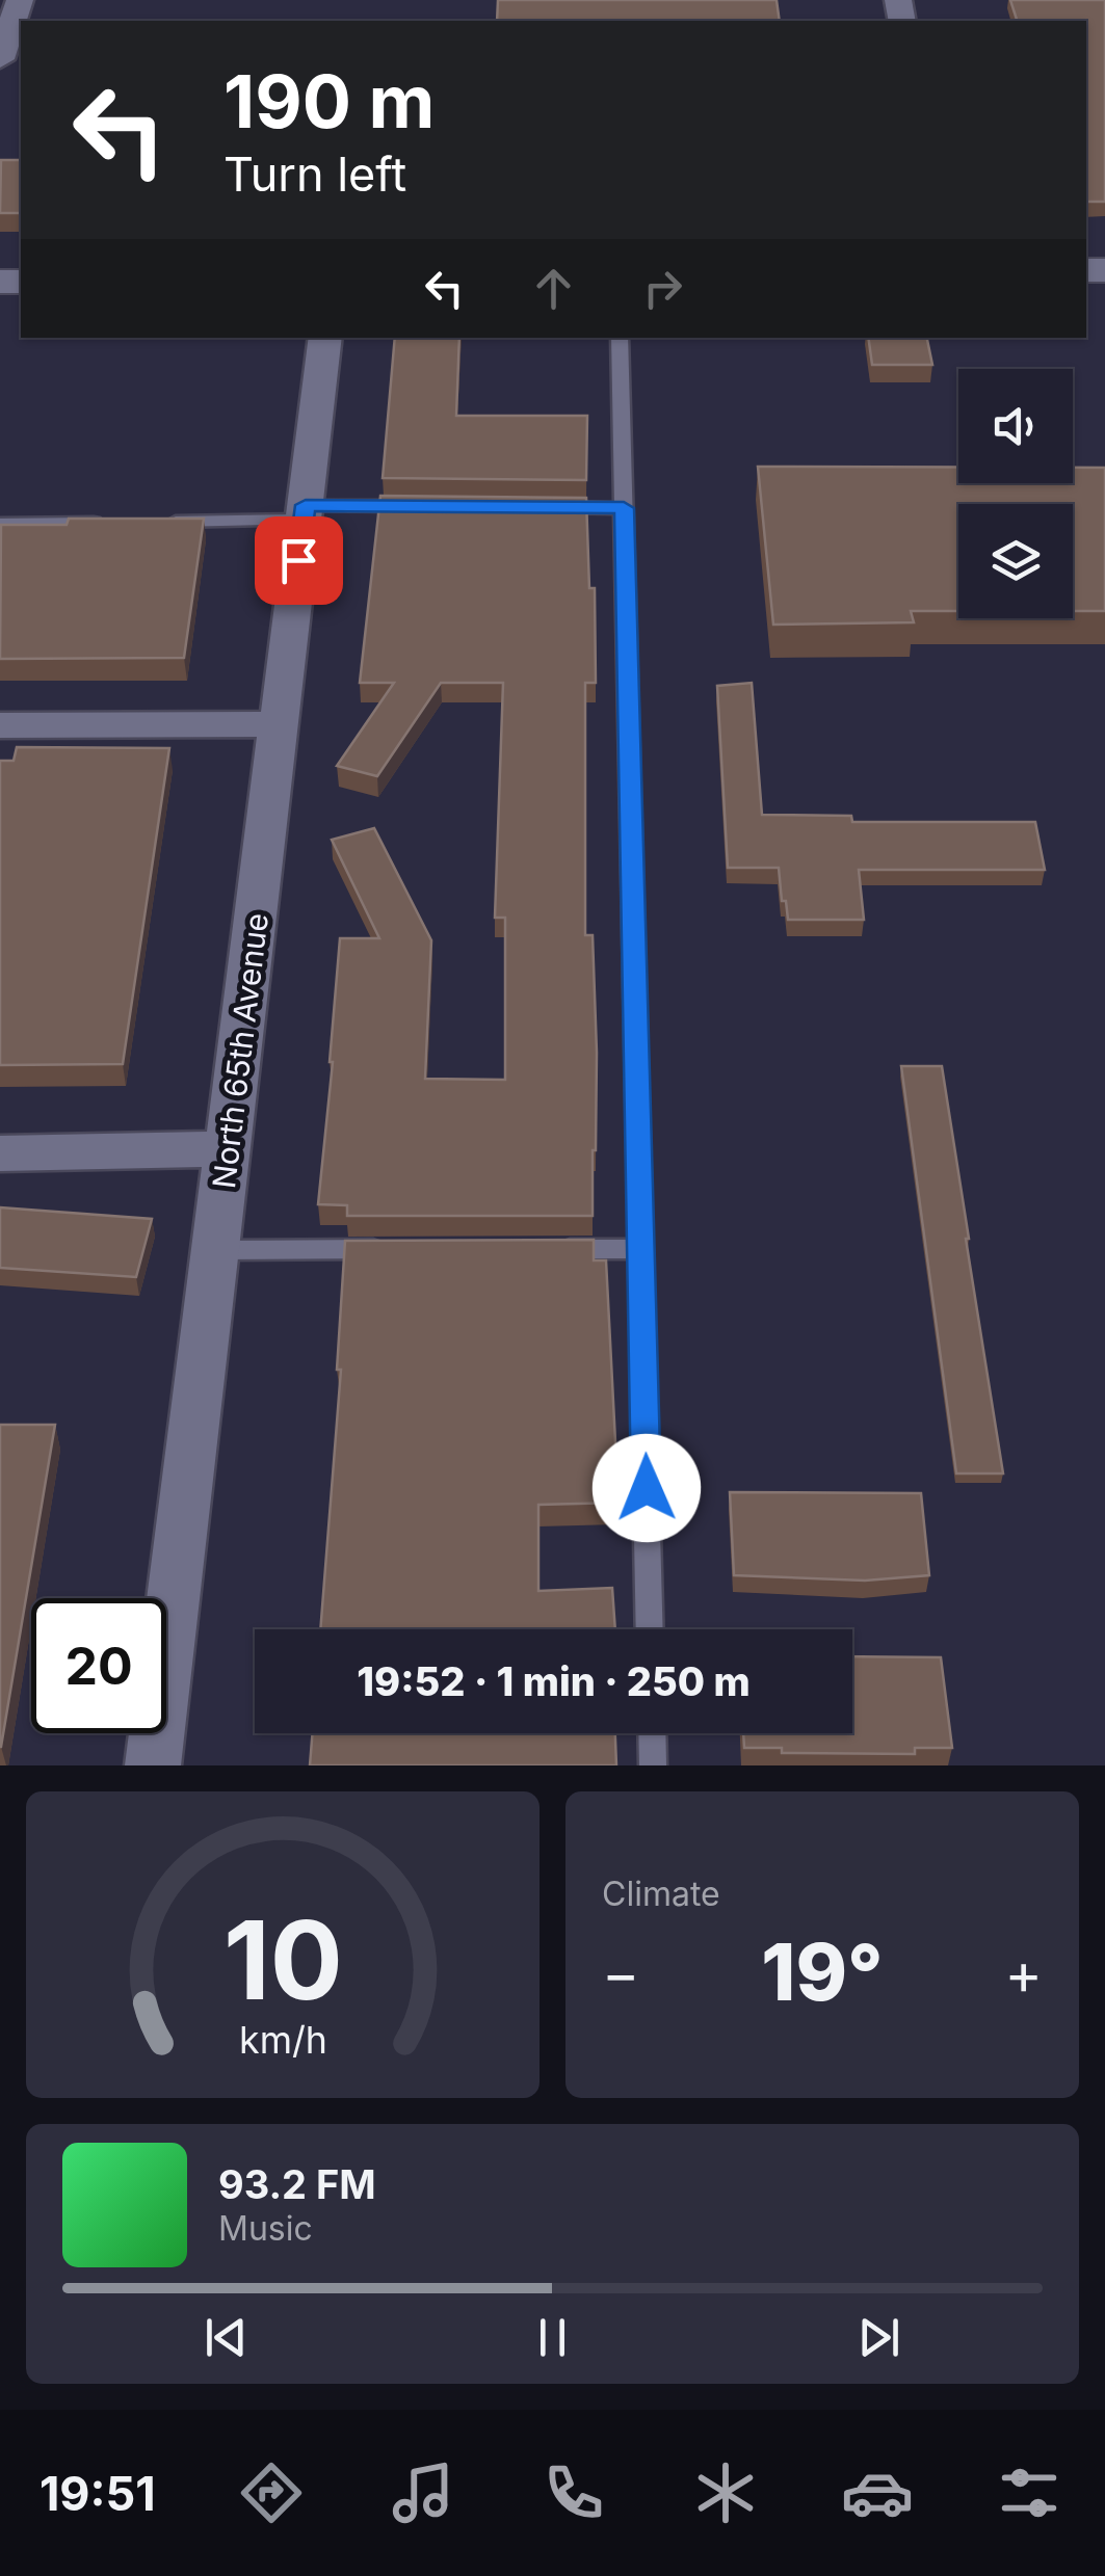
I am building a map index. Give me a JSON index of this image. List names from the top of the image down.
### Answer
{
  "streets": {
    "street": ["North 65th Avenue"]
  },
  "page": {
    "turn": ["190 m", "Turn left"],
    "limit": "20",
    "trip": "19:52 · 1 min · 250 m",
    "tile": "Climate",
    "heat": ["−", "19°", "+"],
    "song": ["93.2 FM", "Music"],
    "tabs": "19:51",
    "gauge": ["10", "km/h"]
  }
}
